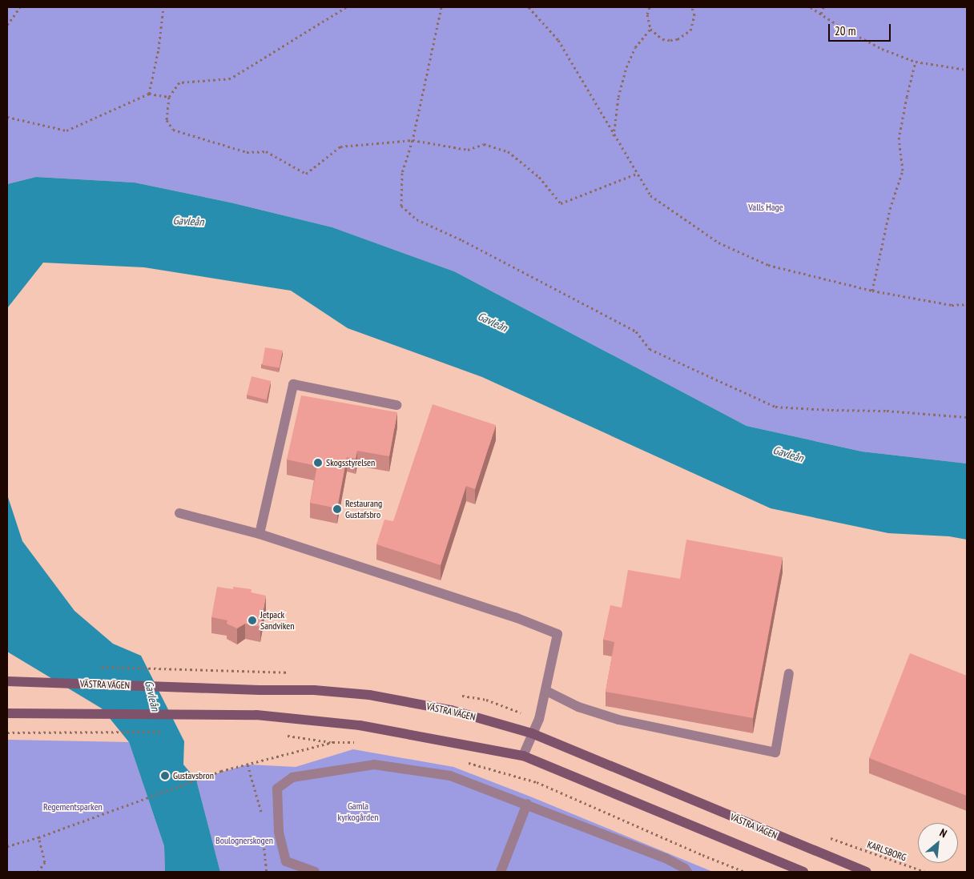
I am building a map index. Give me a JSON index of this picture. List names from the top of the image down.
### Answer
{
  "streets": {
    "main road": ["VÄSTRA VÄGEN"],
    "path": ["KARLSBORG"]
  },
  "water": ["Gavleån"],
  "parks": [
    "Valls Hage",
    "Gamla kyrkogården",
    "Regementsparken",
    "Boulognerskogen"
  ],
  "places": [
    "Skogsstyrelsen",
    "Restaurang Gustafsbro",
    "Jetpack Sandviken",
    "Gustavsbron"
  ],
  "scale_bar": "20 m",
  "north": "top right"
}
